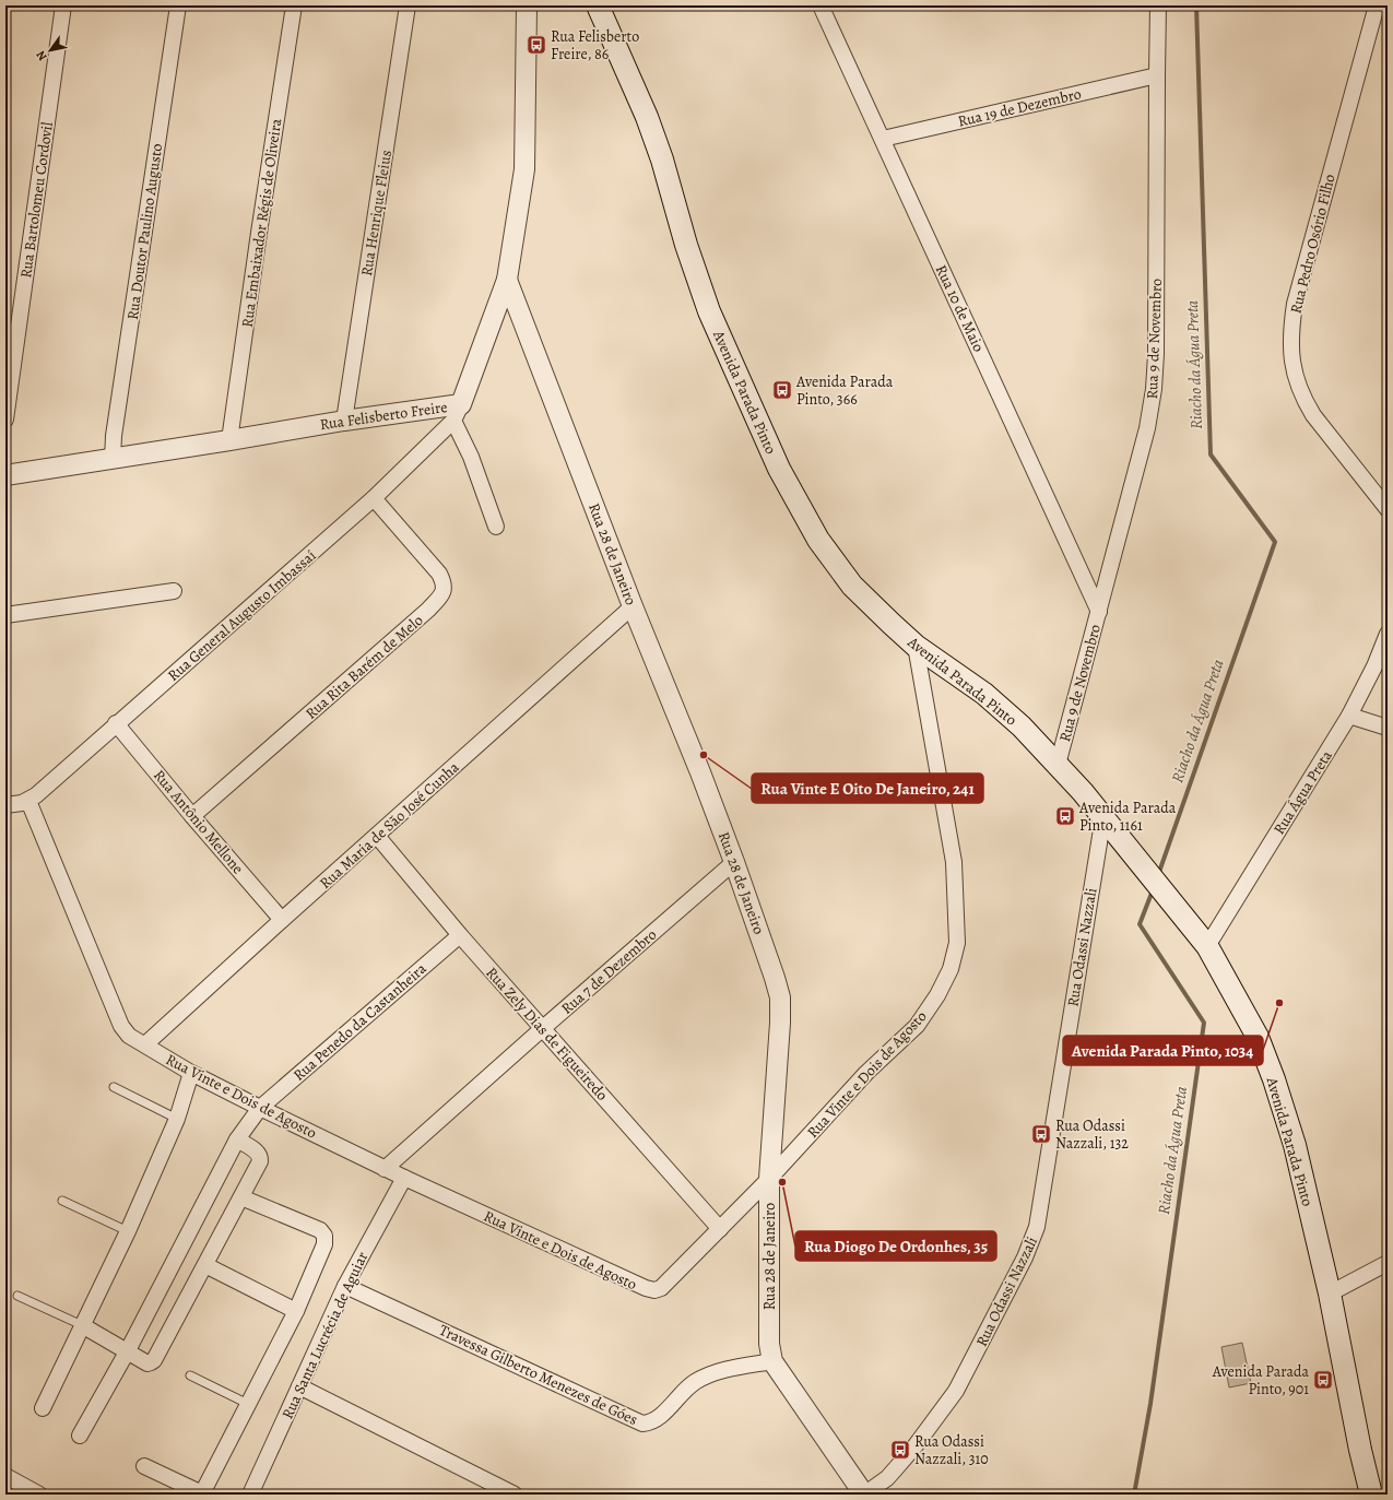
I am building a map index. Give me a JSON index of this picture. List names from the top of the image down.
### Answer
{
  "streets": {
    "main road": ["Avenida Parada Pinto"],
    "street": [
      "Rua 19 de Dezembro",
      "Rua Bartolomeu Cordovil",
      "Rua Henrique Fleius",
      "Rua Embaixador Régis de Oliveira",
      "Rua Doutor Paulino Augusto",
      "Rua Pedro Osório Filho",
      "Rua 10 de Maio",
      "Rua 9 de Novembro",
      "Rua Felisberto Freire",
      "Rua 28 de Janeiro",
      "Rua General Augusto Imbassaí",
      "Rua Rita Barém de Melo",
      "Rua Água Preta",
      "Rua Antônio Mellone",
      "Rua Maria de São José Cunha",
      "Rua Odassi Nazzali",
      "Rua 7 de Dezembro",
      "Rua Penedo da Castanheira",
      "Rua Zely Dias de Figueiredo",
      "Rua Vinte e Dois de Agosto",
      "Rua Santa Lucrécia de Aguiar",
      "Travessa Gilberto Menezes de Góes"
    ]
  },
  "crossings": [
    ["Rua 19 de Dezembro", "Rua 10 de Maio"],
    ["Rua 19 de Dezembro", "Rua 9 de Novembro"],
    ["Rua Henrique Fleius", "Rua Felisberto Freire"],
    ["Rua Embaixador Régis de Oliveira", "Rua Felisberto Freire"],
    ["Rua Doutor Paulino Augusto", "Rua Felisberto Freire"],
    ["Rua 10 de Maio", "Rua 9 de Novembro"],
    ["Rua 9 de Novembro", "Avenida Parada Pinto"],
    ["Avenida Parada Pinto", "Rua Água Preta"],
    ["Avenida Parada Pinto", "Rua Odassi Nazzali"],
    ["Avenida Parada Pinto", "Rua Vinte e Dois de Agosto"],
    ["Rua Felisberto Freire", "Rua 28 de Janeiro"],
    ["Rua Felisberto Freire", "Rua General Augusto Imbassaí"],
    ["Rua 28 de Janeiro", "Rua Maria de São José Cunha"],
    ["Rua 28 de Janeiro", "Rua Odassi Nazzali"],
    ["Rua 28 de Janeiro", "Rua 7 de Dezembro"],
    ["Rua 28 de Janeiro", "Rua Vinte e Dois de Agosto"],
    ["Rua 28 de Janeiro", "Travessa Gilberto Menezes de Góes"],
    ["Rua General Augusto Imbassaí", "Rua Rita Barém de Melo"],
    ["Rua General Augusto Imbassaí", "Rua Antônio Mellone"],
    ["Rua General Augusto Imbassaí", "Rua Vinte e Dois de Agosto"],
    ["Rua Rita Barém de Melo", "Rua Antônio Mellone"],
    ["Rua Antônio Mellone", "Rua Maria de São José Cunha"],
    ["Rua Maria de São José Cunha", "Rua Zely Dias de Figueiredo"],
    ["Rua Maria de São José Cunha", "Rua Vinte e Dois de Agosto"],
    ["Rua 7 de Dezembro", "Rua Zely Dias de Figueiredo"],
    ["Rua 7 de Dezembro", "Rua Vinte e Dois de Agosto"],
    ["Rua Penedo da Castanheira", "Rua Zely Dias de Figueiredo"],
    ["Rua Penedo da Castanheira", "Rua Vinte e Dois de Agosto"],
    ["Rua Zely Dias de Figueiredo", "Rua Vinte e Dois de Agosto"],
    ["Rua Vinte e Dois de Agosto", "Rua Santa Lucrécia de Aguiar"],
    ["Rua Santa Lucrécia de Aguiar", "Travessa Gilberto Menezes de Góes"]
  ],
  "water": ["Riacho da Água Preta"],
  "places": {
    "bus stop": [
      "Rua Felisberto Freire, 86",
      "Avenida Parada Pinto, 366",
      "Avenida Parada Pinto, 1161",
      "Rua Odassi Nazzali, 132",
      "Avenida Parada Pinto, 901",
      "Rua Odassi Nazzali, 310"
    ],
    "other": ["Rua Vinte E Oito De Janeiro, 241", "Avenida Parada Pinto, 1034", "Rua Diogo De Ordonhes, 35"]
  },
  "north": "bottom left"
}
